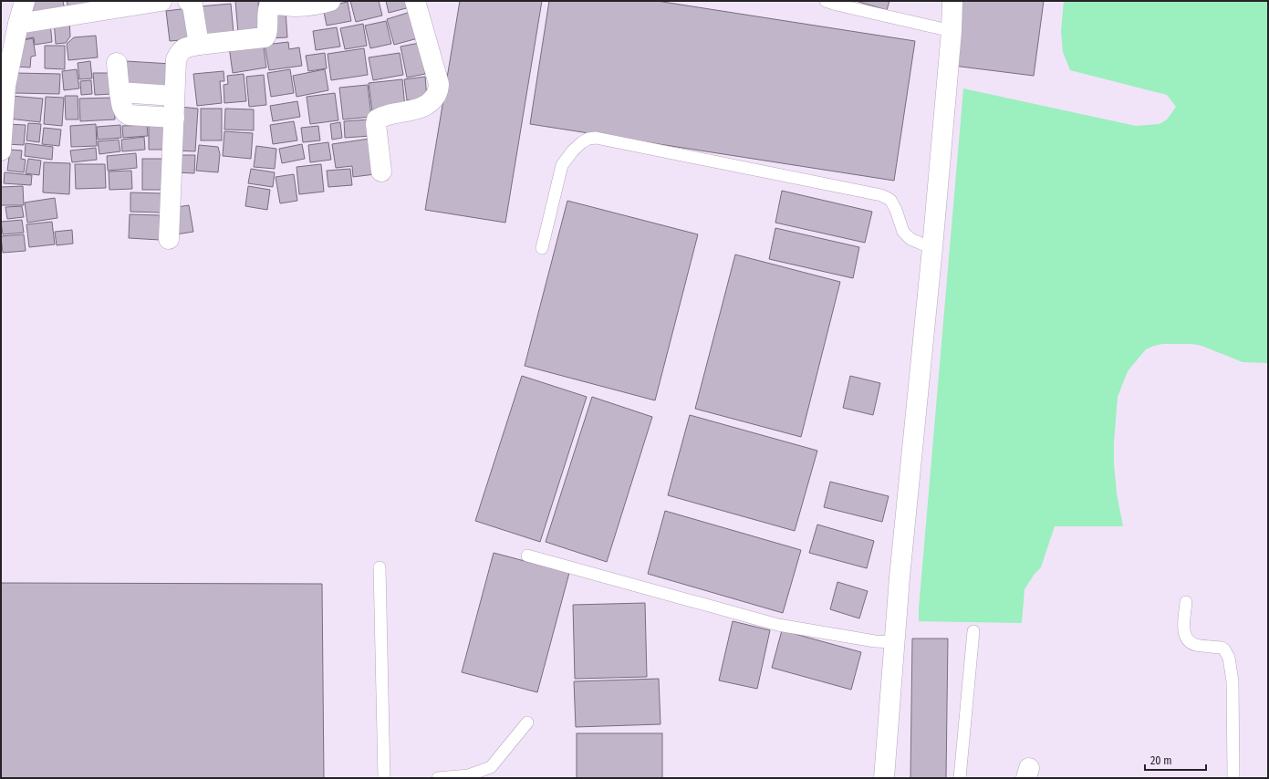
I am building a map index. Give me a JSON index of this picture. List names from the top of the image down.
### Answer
{
  "scale_bar": "20 m"
}
